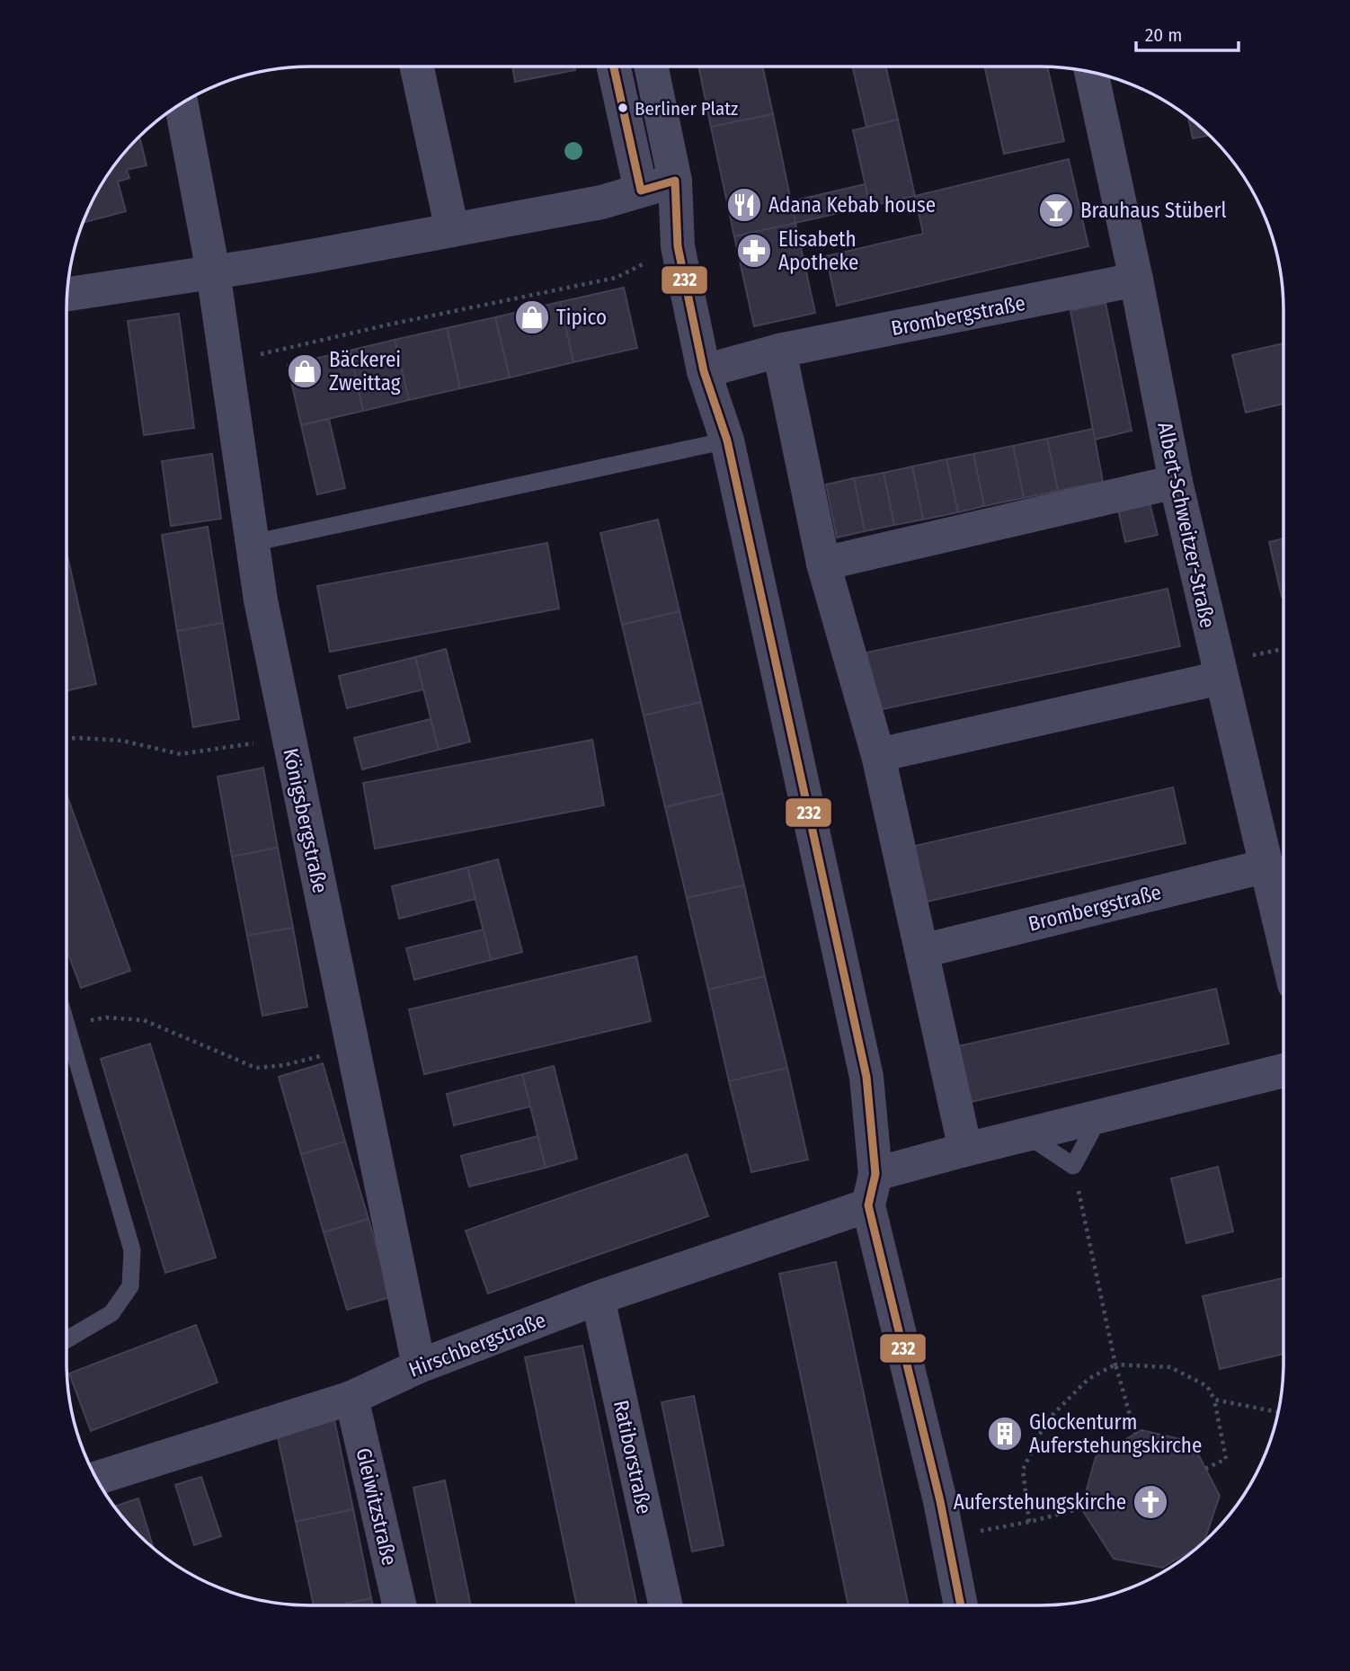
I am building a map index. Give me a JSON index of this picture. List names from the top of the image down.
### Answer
{
  "streets": {
    "street": [
      "Brombergstraße",
      "Albert-Schweitzer-Straße",
      "Königsbergstraße",
      "Hirschbergstraße",
      "Ratiborstraße",
      "Gleiwitzstraße"
    ]
  },
  "crossings": [
    ["Brombergstraße", "Albert-Schweitzer-Straße"],
    ["Königsbergstraße", "Hirschbergstraße"],
    ["Hirschbergstraße", "Ratiborstraße"],
    ["Hirschbergstraße", "Gleiwitzstraße"]
  ],
  "places": {
    "other": ["Berliner Platz"],
    "restaurant": ["Adana Kebab house"],
    "bar": ["Brauhaus Stüberl"],
    "pharmacy": ["Elisabeth Apotheke"],
    "shop": ["Tipico", "Bäckerei Zweittag"],
    "building": ["Glockenturm Auferstehungskirche"],
    "church": ["Auferstehungskirche"]
  },
  "lines": ["transit line 232"],
  "scale_bar": "20 m"
}
